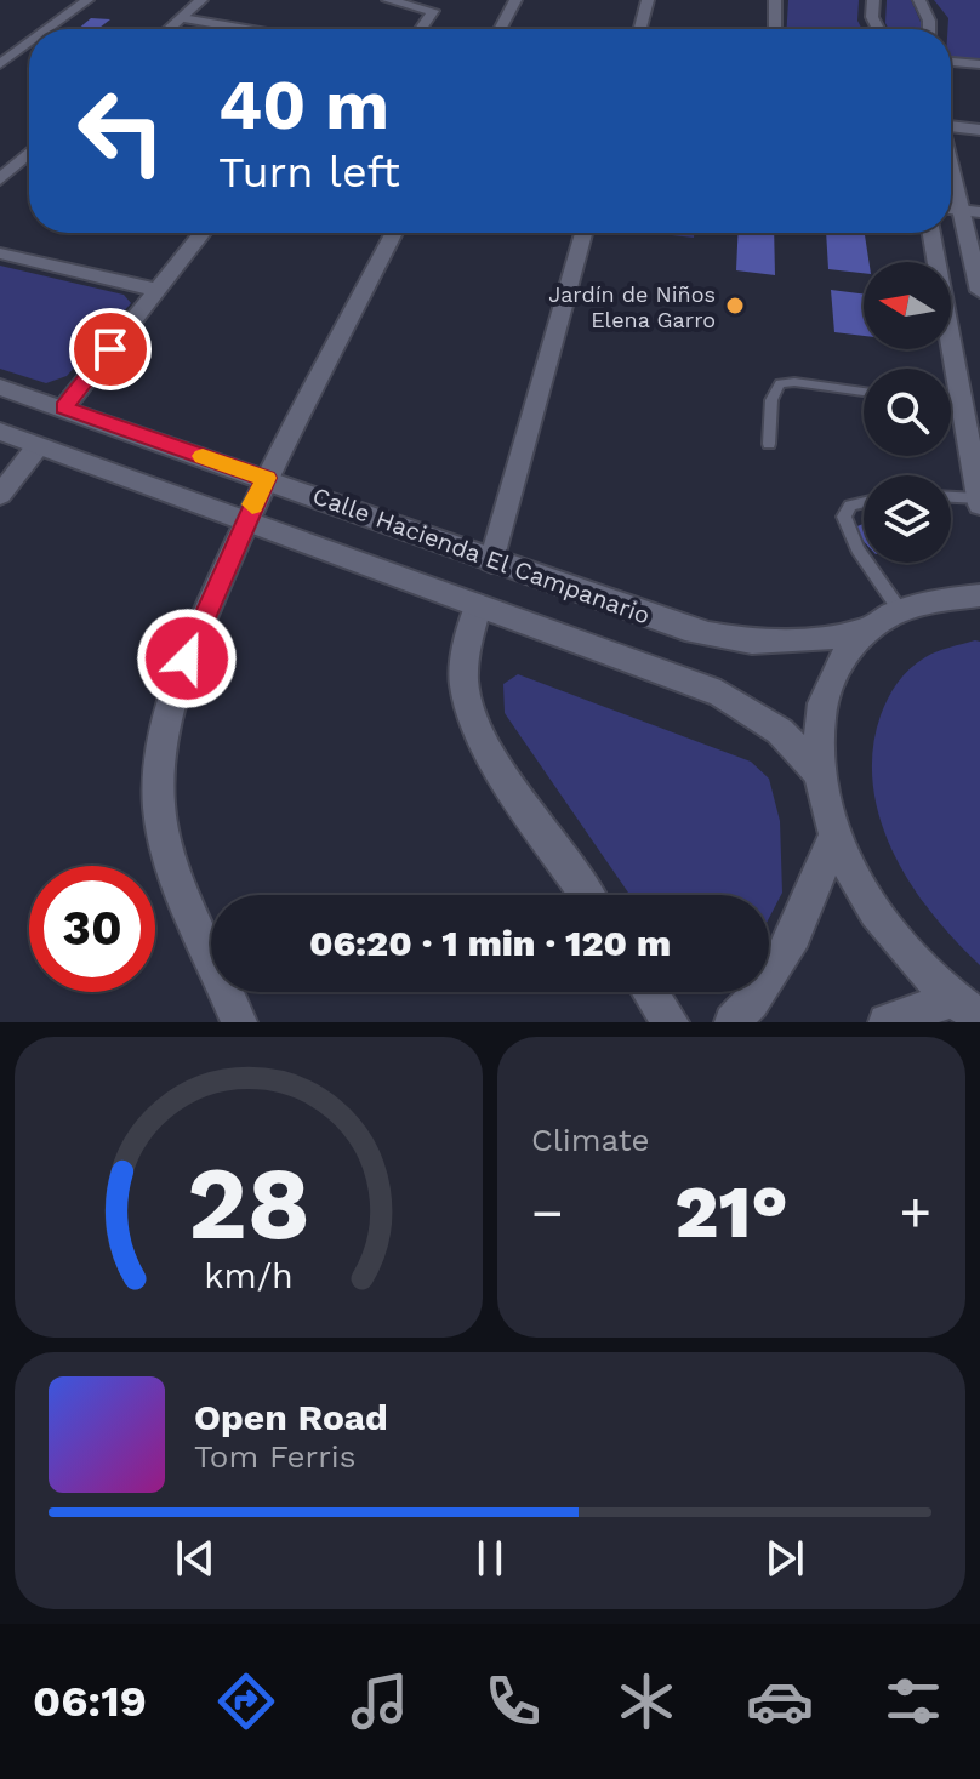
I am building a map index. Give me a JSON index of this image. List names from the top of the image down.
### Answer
{
  "streets": {
    "street": ["Calle Hacienda El Campanario"]
  },
  "places": ["Jardín de Niños Elena Garro"],
  "north": "left",
  "page": {
    "turn": ["40 m", "Turn left"],
    "limit": "30",
    "trip": "06:20 · 1 min · 120 m",
    "tile": "Climate",
    "heat": ["−", "21°", "+"],
    "song": ["Open Road", "Tom Ferris"],
    "tabs": "06:19",
    "gauge": ["28", "km/h"]
  }
}
